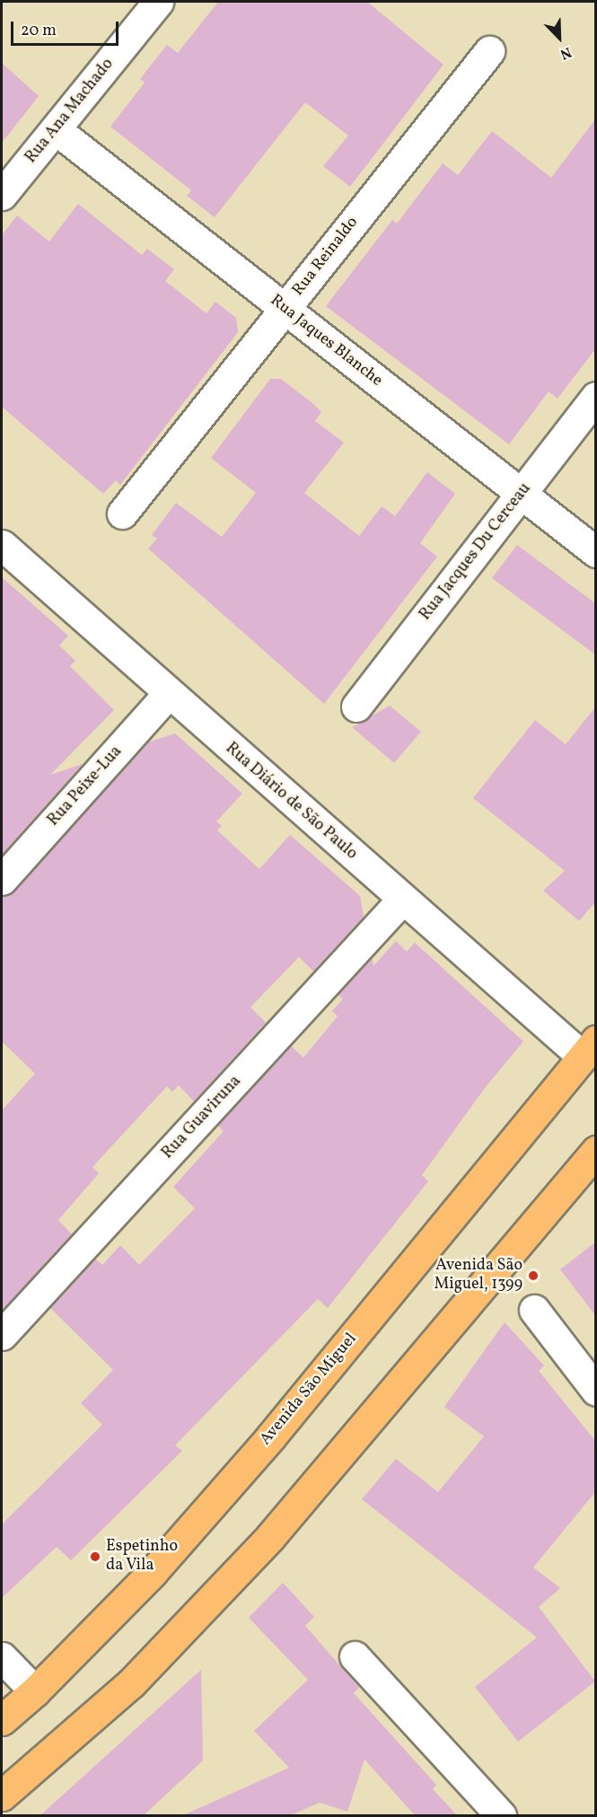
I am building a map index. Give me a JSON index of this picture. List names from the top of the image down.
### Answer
{
  "streets": {
    "main road": ["Avenida São Miguel"],
    "street": [
      "Rua Ana Machado",
      "Rua Reinaldo",
      "Rua Jaques Blanche",
      "Rua Jacques Du Cerceau",
      "Rua Peixe-Lua",
      "Rua Diário de São Paulo",
      "Rua Guaviruna"
    ]
  },
  "crossings": [
    ["Rua Ana Machado", "Rua Jaques Blanche"],
    ["Rua Reinaldo", "Rua Jaques Blanche"],
    ["Rua Jaques Blanche", "Rua Jacques Du Cerceau"],
    ["Rua Peixe-Lua", "Rua Diário de São Paulo"],
    ["Rua Diário de São Paulo", "Rua Guaviruna"],
    ["Rua Diário de São Paulo", "Avenida São Miguel"]
  ],
  "places": ["Avenida São Miguel, 1399", "Espetinho da Vila"],
  "scale_bar": "20 m",
  "north": "bottom right"
}
